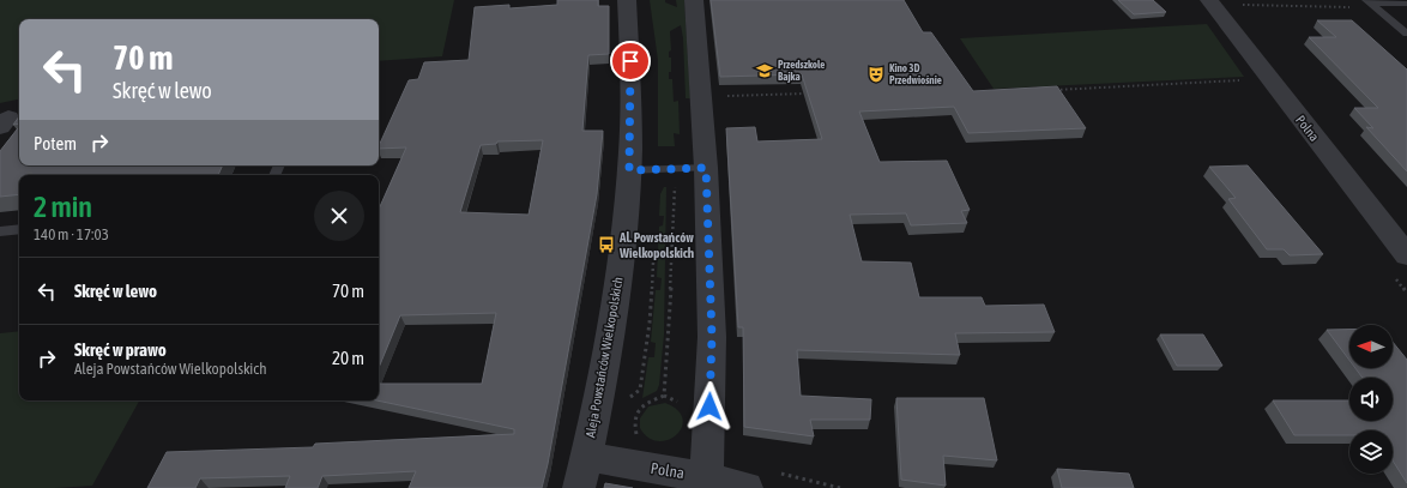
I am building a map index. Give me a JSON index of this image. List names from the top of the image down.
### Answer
{
  "streets": {
    "street": ["Polna", "Aleja Powstańców Wielkopolskich"]
  },
  "crossings": [
    ["Polna", "Aleja Powstańców Wielkopolskich"]
  ],
  "places": {
    "school or university": ["Przedszkole Bajka"],
    "theatre": ["Kino 3D Przedwiośnie"],
    "bus stop": ["Al. Powstańców Wielkopolskich"]
  },
  "north": "left",
  "page": {
    "turn": ["70 m", "Skręć w lewo"],
    "then": "Potem",
    "heading": ["2 min", "140 m · 17:03"],
    "list": [
      {
        "name": "Skręć w lewo",
        "value": "70 m"
      },
      {
        "name": "Skręć w prawo",
        "note": "Aleja Powstańców Wielkopolskich",
        "value": "20 m"
      }
    ]
  }
}
